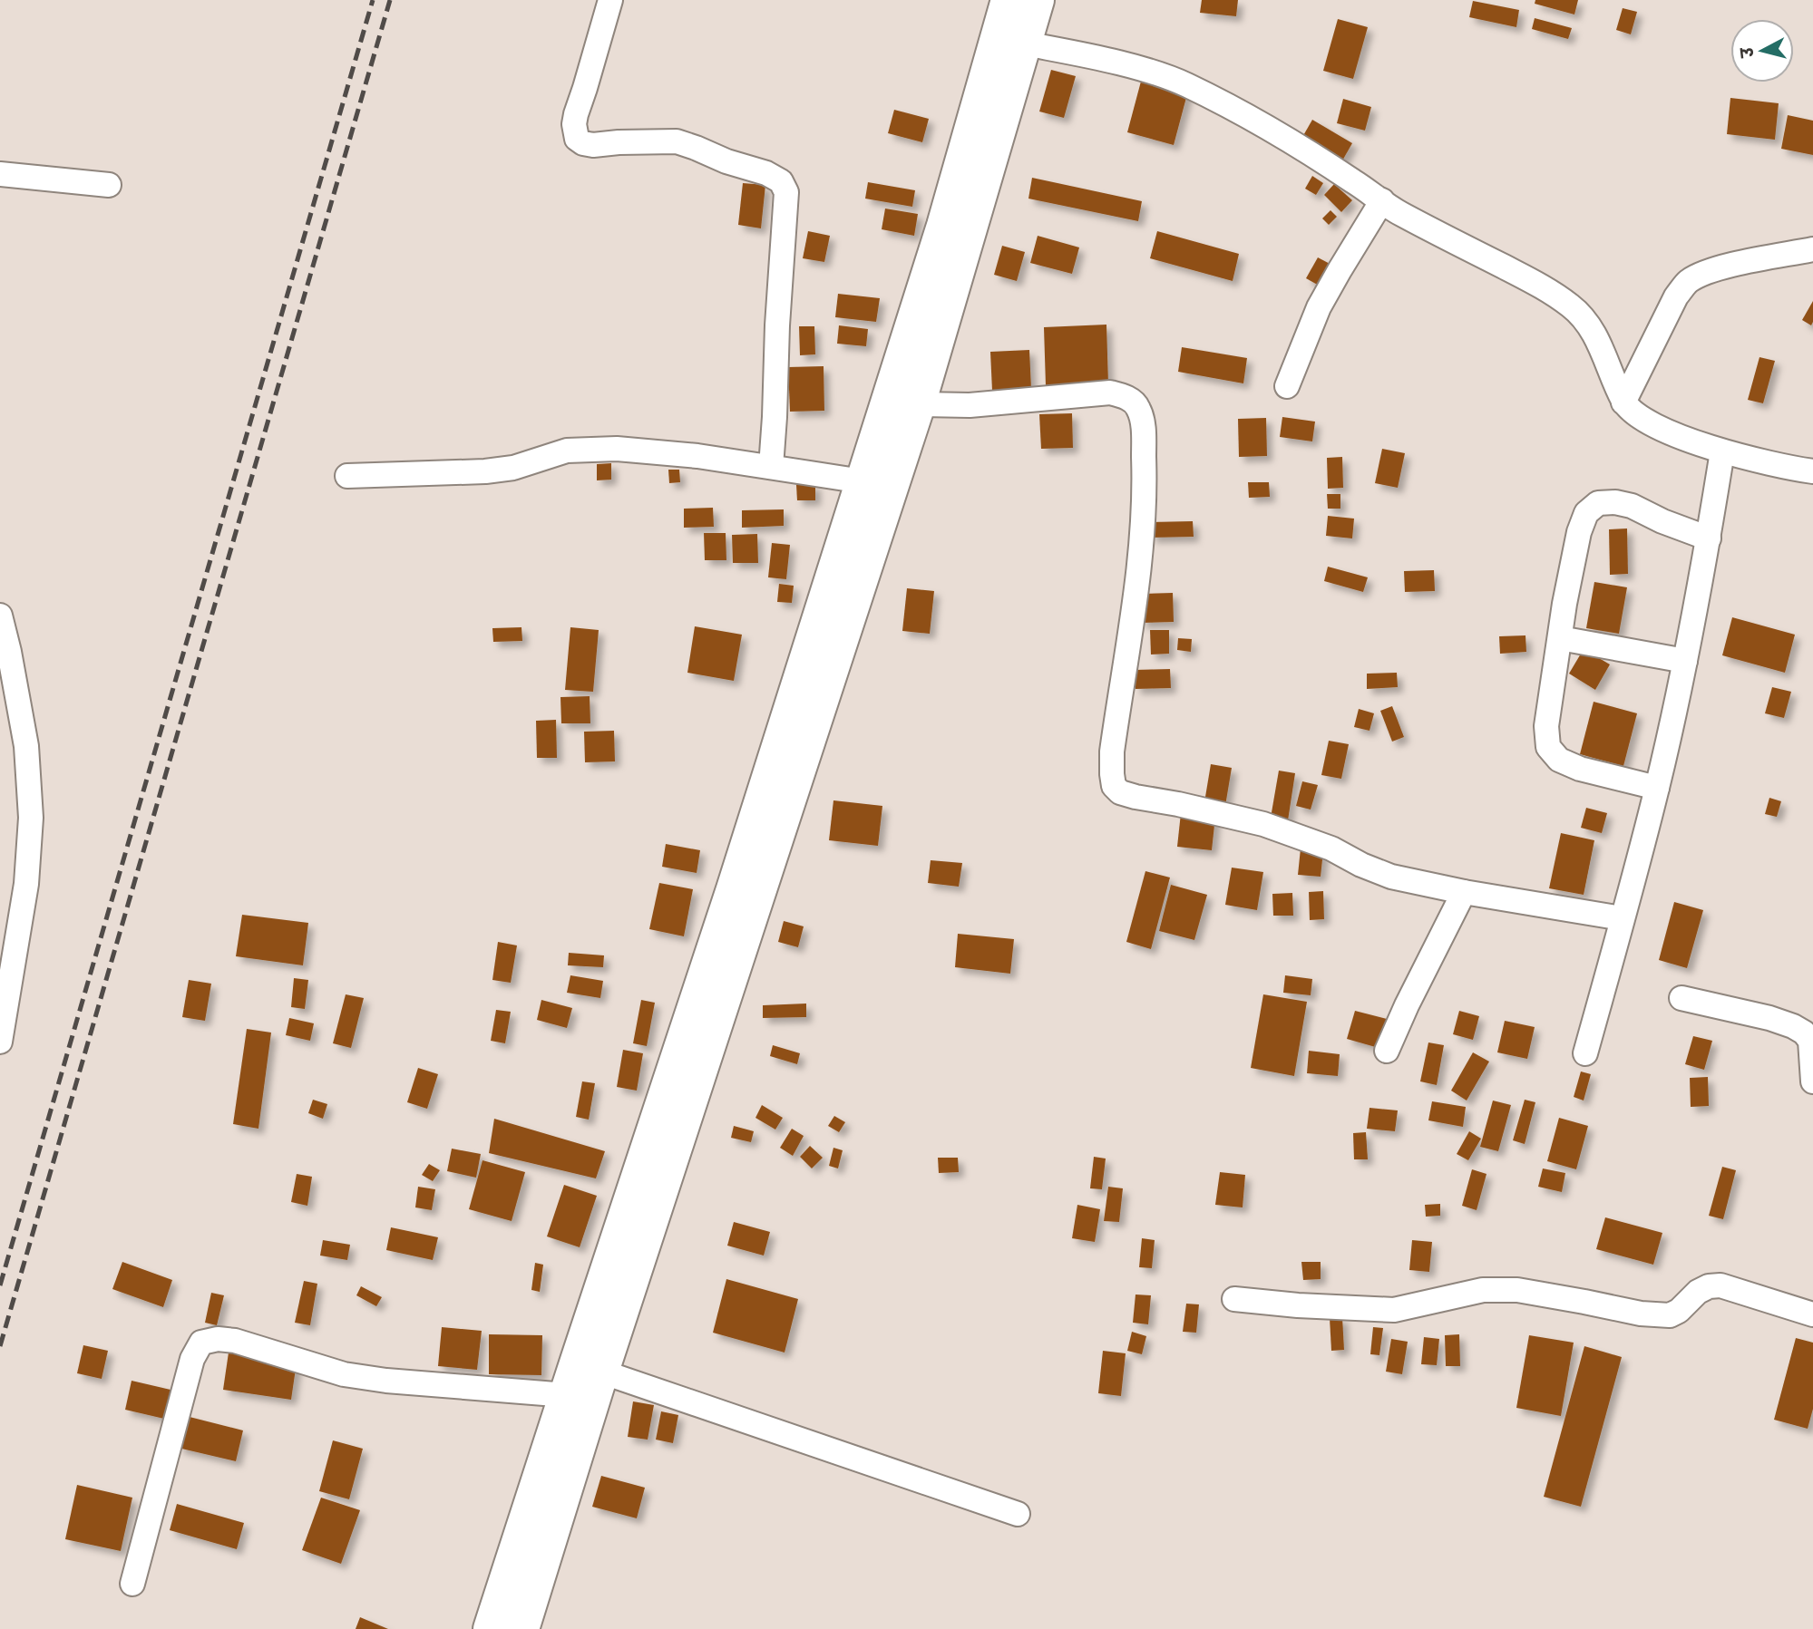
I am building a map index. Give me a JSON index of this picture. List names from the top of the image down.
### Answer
{
  "north": "left"
}
